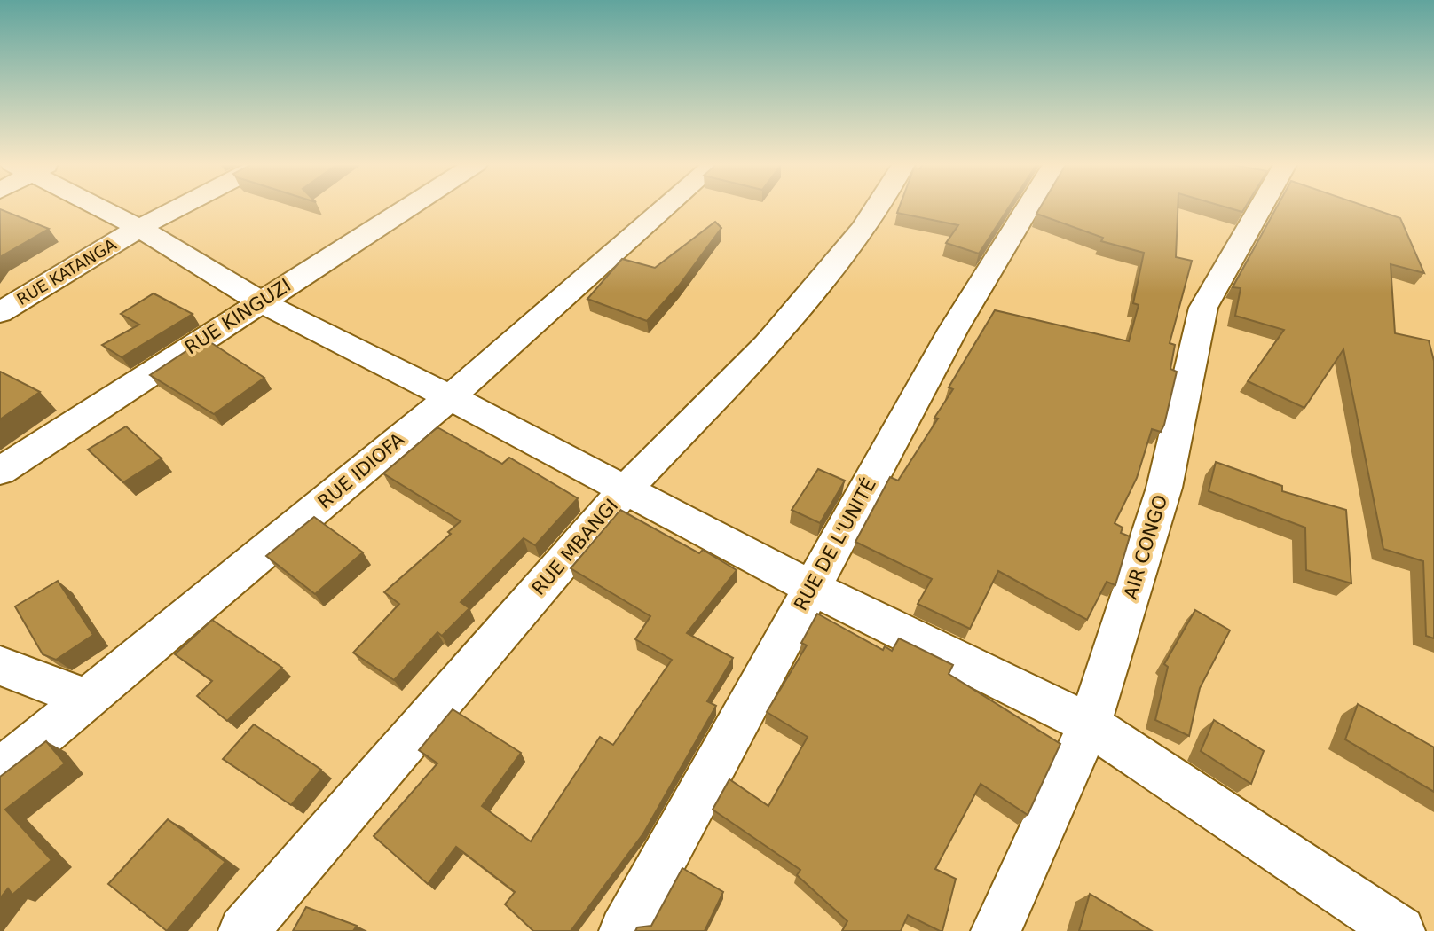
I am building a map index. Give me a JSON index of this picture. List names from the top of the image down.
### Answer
{
  "streets": {
    "street": [
      "RUE KATANGA",
      "RUE KINGUZI",
      "RUE IDIOFA",
      "RUE DE L'UNITÉ",
      "RUE MBANGI",
      "AIR CONGO"
    ]
  }
}
